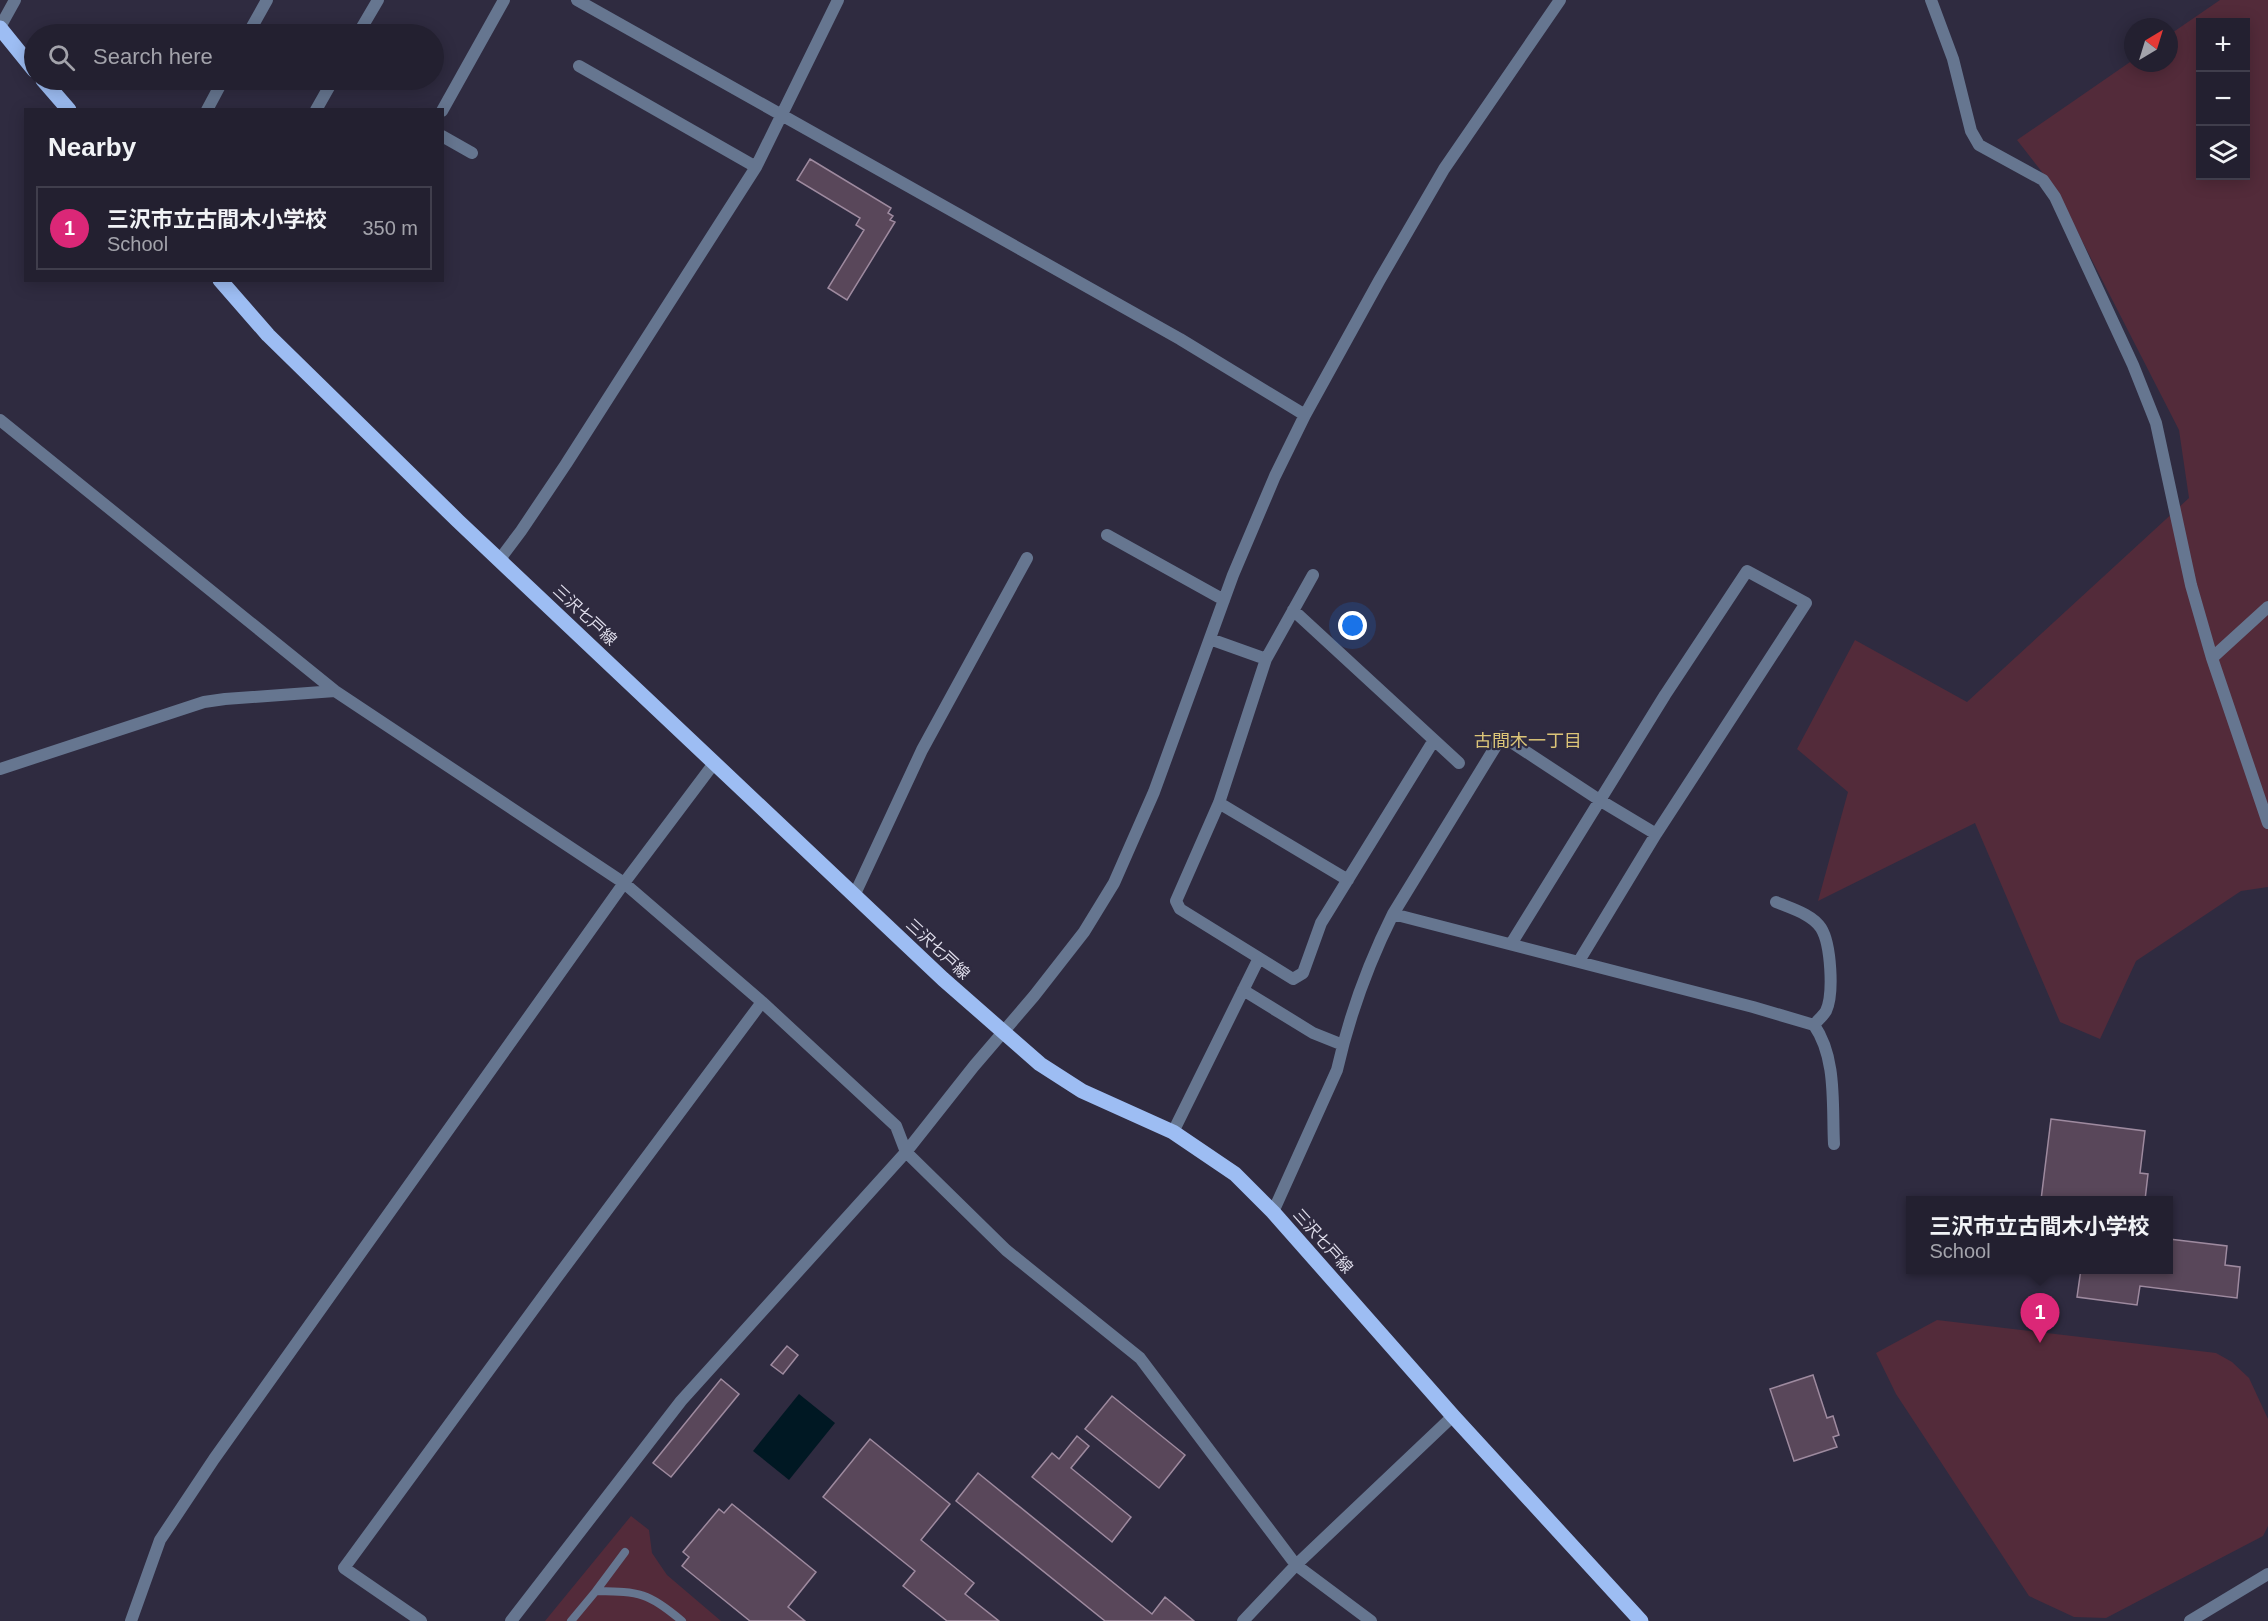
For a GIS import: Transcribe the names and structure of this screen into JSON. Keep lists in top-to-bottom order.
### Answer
{
  "streets": {
    "main road": ["三沢七戸線"]
  },
  "districts": ["古間木一丁目"],
  "north": "top right",
  "page": {
    "map_buttons": ["+", "−"],
    "search": "Search here",
    "heading": "Nearby",
    "list": [
      {
        "mark": "1",
        "name": "三沢市立古間木小学校",
        "note": "School",
        "value": "350 m"
      }
    ],
    "popup": ["三沢市立古間木小学校", "School"],
    "pins": "1"
  }
}
